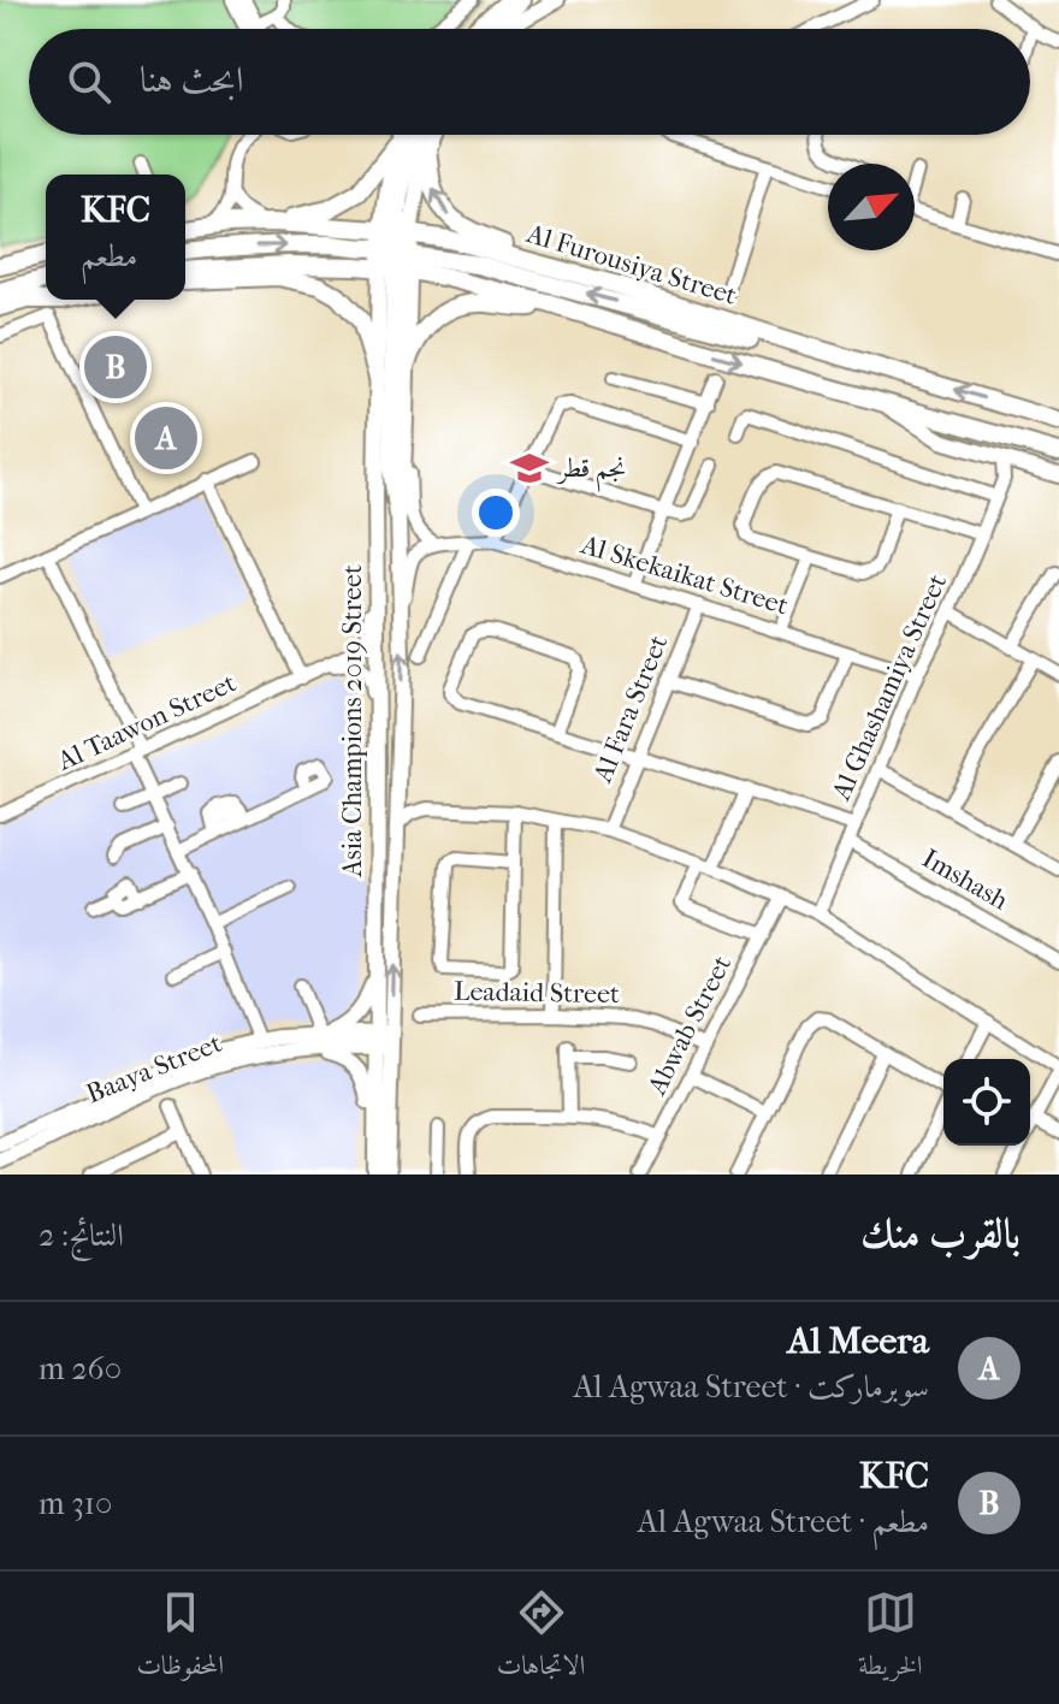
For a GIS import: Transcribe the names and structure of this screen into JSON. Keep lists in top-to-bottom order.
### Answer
{
  "streets": {
    "highway": ["Al Furousiya Street"],
    "main road": ["Asia Champions 2019 Street", "Baaya Street"],
    "street": [
      "Al Skekaikat Street",
      "Al Ghashamiya Street",
      "Al Fara Street",
      "Al Taawon Street",
      "Imshash",
      "Leadaid Street",
      "Abwab Street"
    ]
  },
  "crossings": [
    ["Al Furousiya Street", "Al Ghashamiya Street"],
    ["Al Furousiya Street", "Asia Champions 2019 Street"],
    ["Al Skekaikat Street", "Al Ghashamiya Street"],
    ["Al Skekaikat Street", "Al Fara Street"],
    ["Al Ghashamiya Street", "Imshash"],
    ["Asia Champions 2019 Street", "Al Taawon Street"],
    ["Asia Champions 2019 Street", "Baaya Street"],
    ["Leadaid Street", "Abwab Street"]
  ],
  "places": {
    "school or university": ["نجم قطر"]
  },
  "north": "top right",
  "page": {
    "search": "ابحث هنا",
    "popup": ["KFC", "مطعم"],
    "pins": ["B", "A"],
    "heading": ["بالقرب منك", "النتائج: 2"],
    "list": [
      {
        "mark": "A",
        "name": "Al Meera",
        "note": "سوبرماركت · Al Agwaa Street",
        "value": "260 m"
      },
      {
        "mark": "B",
        "name": "KFC",
        "note": "مطعم · Al Agwaa Street",
        "value": "310 m"
      }
    ],
    "nav": ["الخريطة", "الاتجاهات", "المحفوظات"]
  }
}
